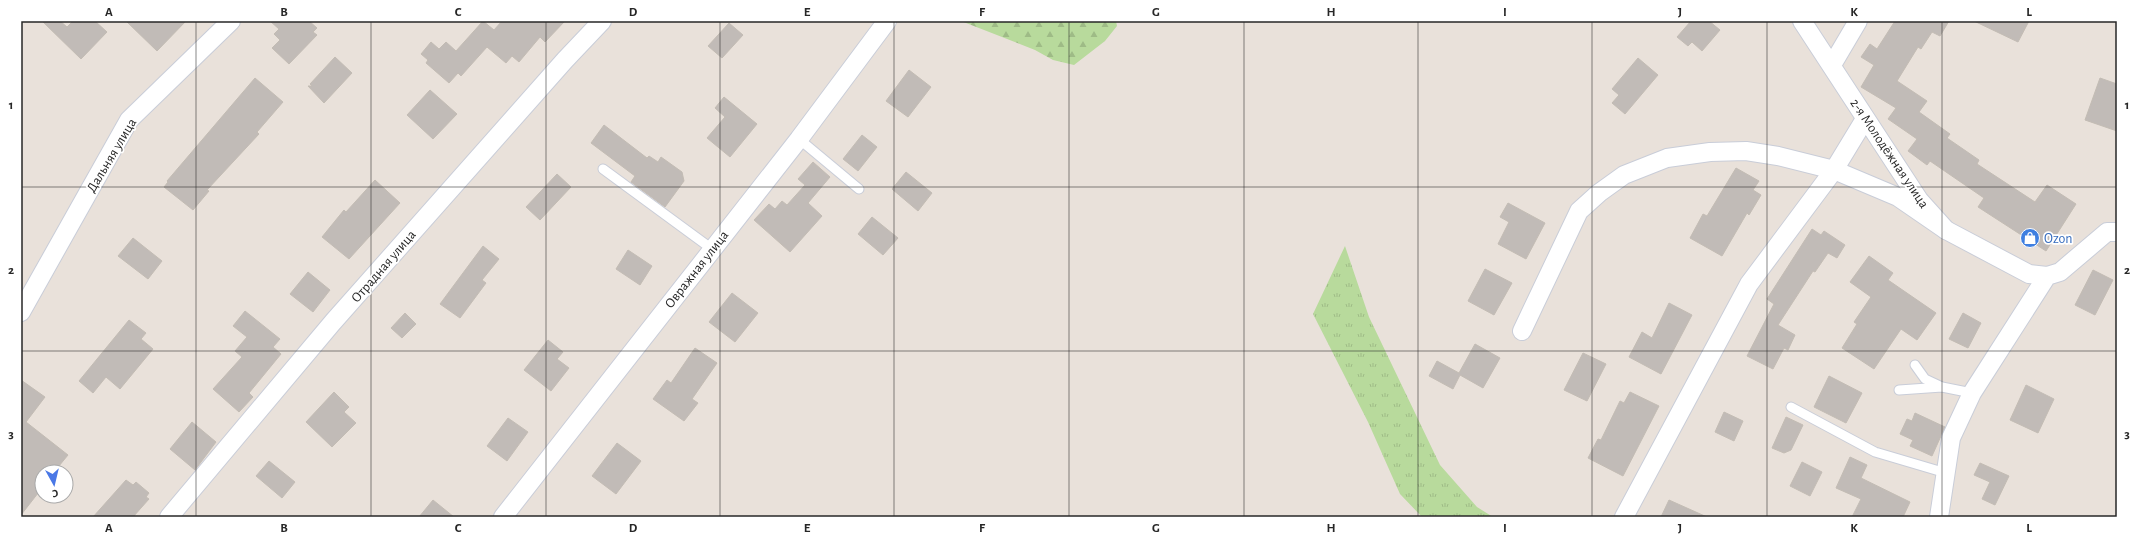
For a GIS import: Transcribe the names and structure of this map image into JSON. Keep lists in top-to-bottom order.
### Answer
{
  "streets": {
    "street": [
      "2-я Молодёжная улица",
      "Дальняя улица",
      "Отрадная улица",
      "Овражная улица"
    ]
  },
  "places": {
    "shop": ["Ozon"]
  },
  "north": "bottom",
  "grid": {
    "columns": [
      "A",
      "B",
      "C",
      "D",
      "E",
      "F",
      "G",
      "H",
      "I",
      "J",
      "K",
      "L"
    ],
    "rows": ["1", "2", "3"]
  }
}
